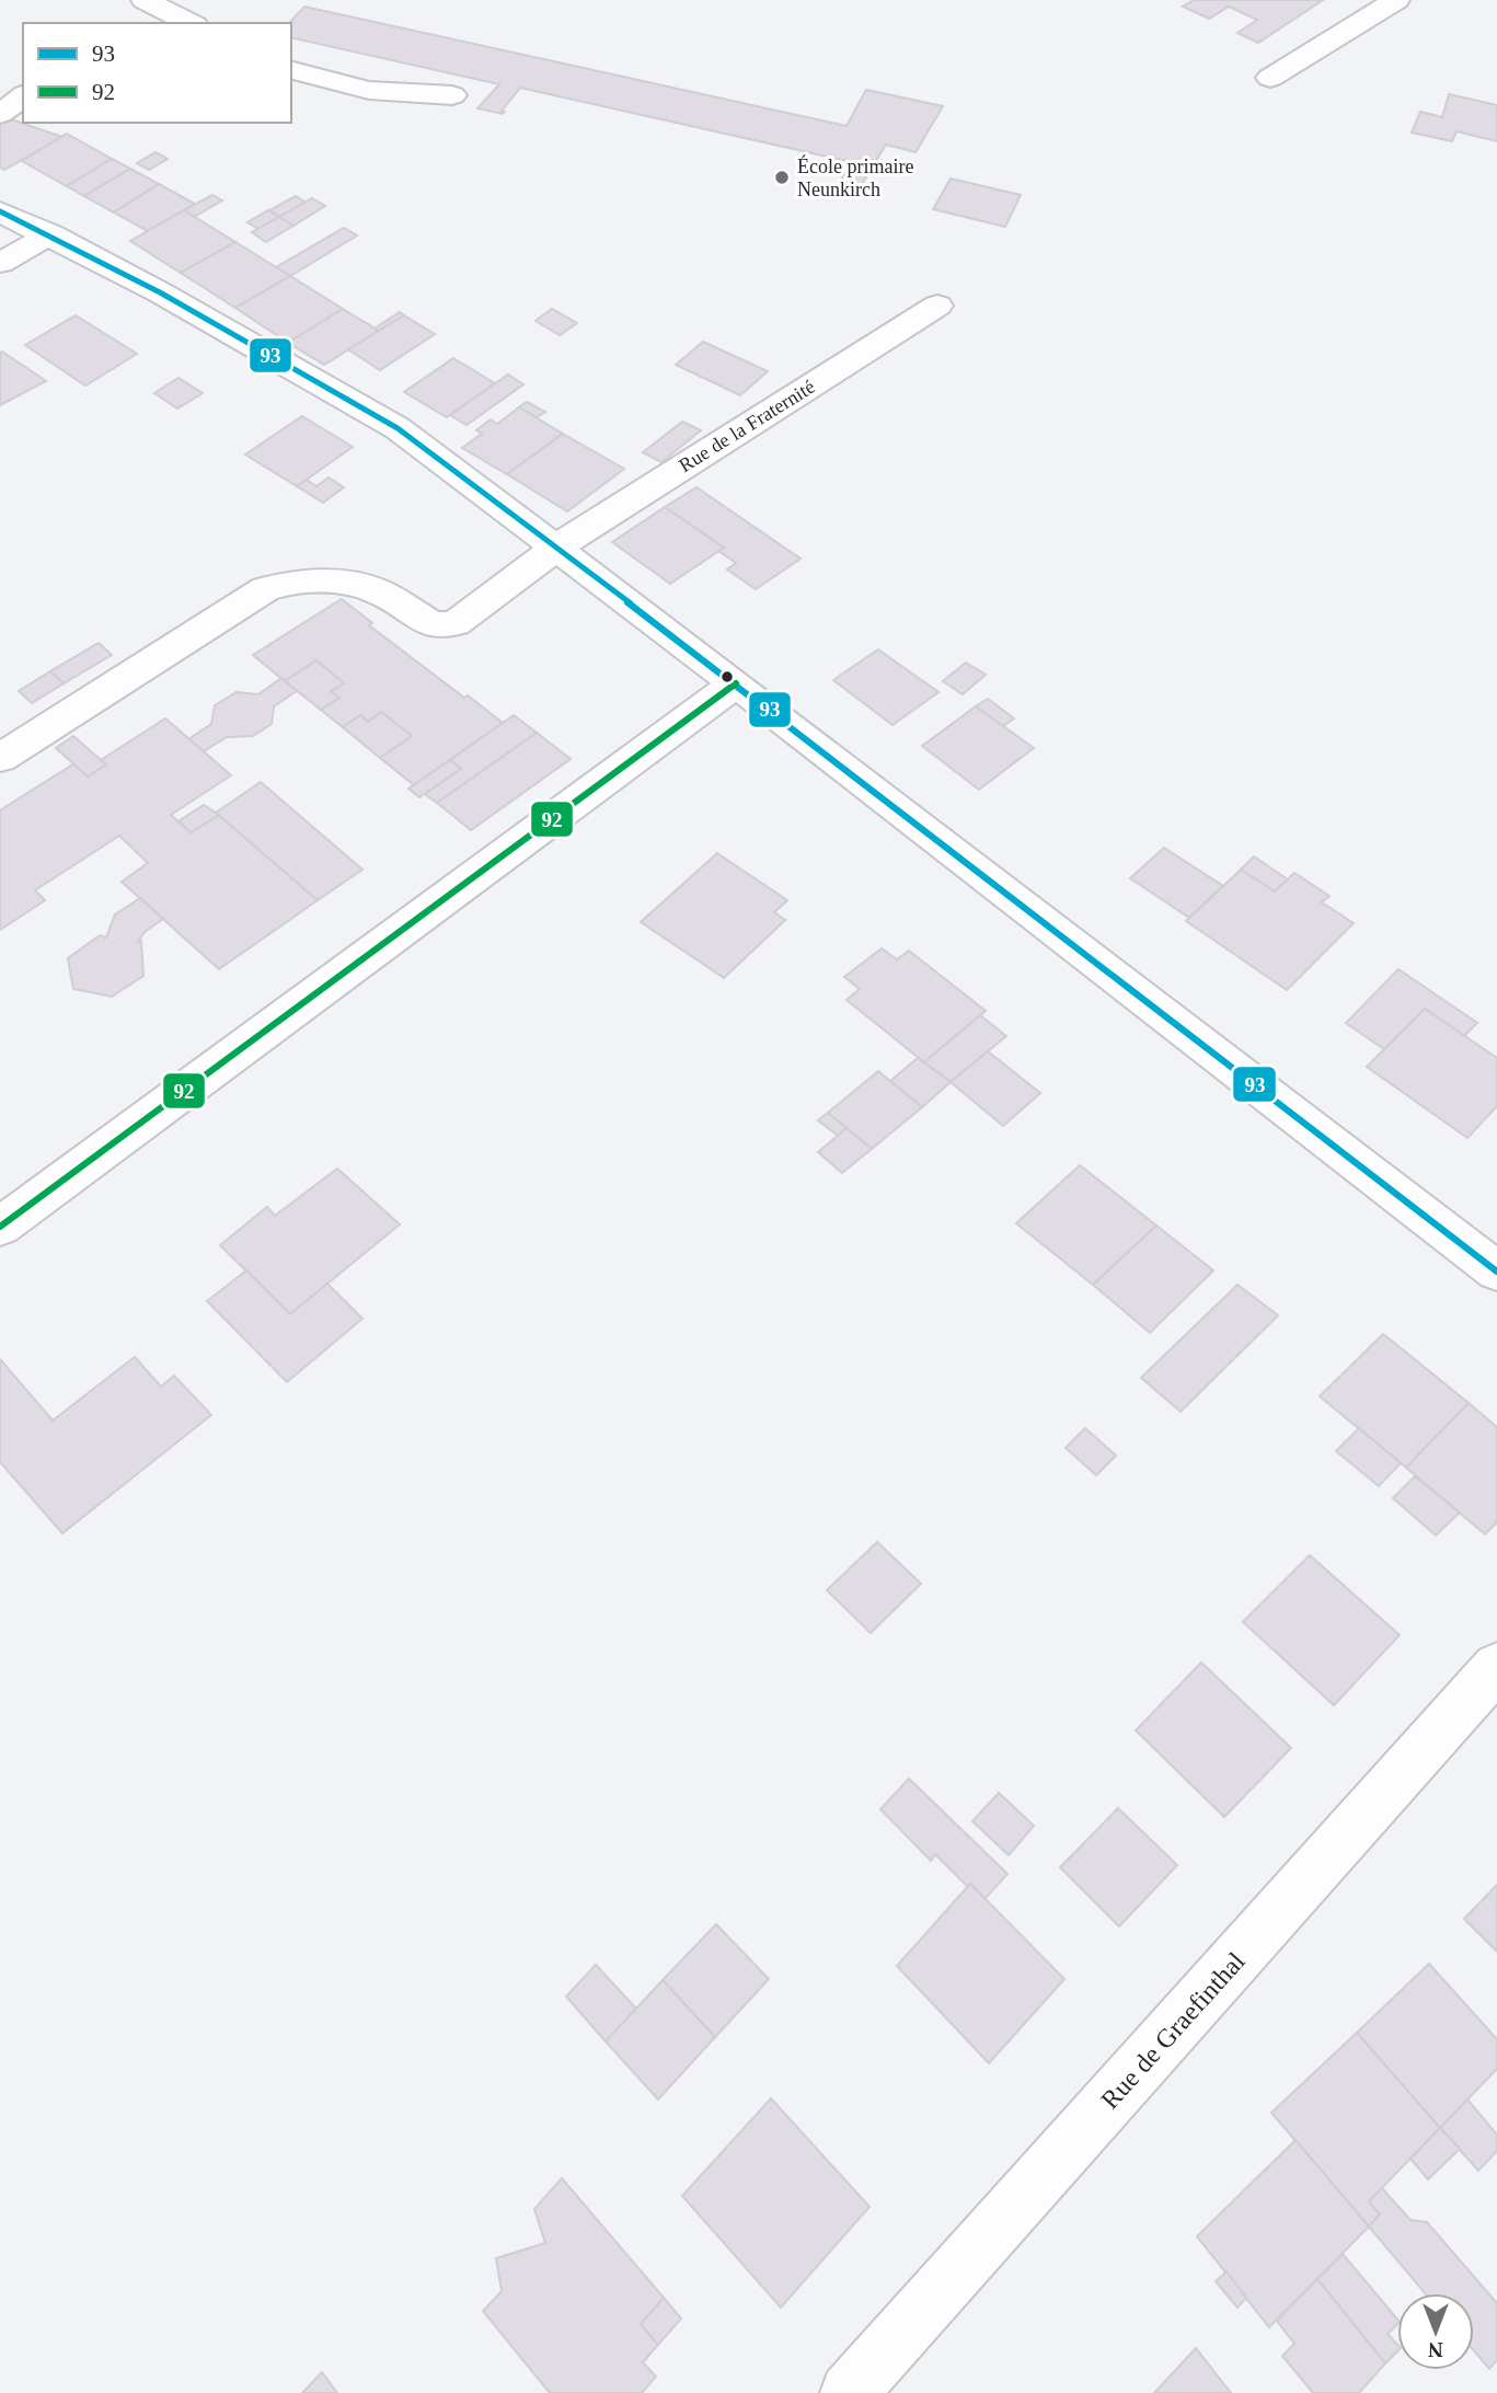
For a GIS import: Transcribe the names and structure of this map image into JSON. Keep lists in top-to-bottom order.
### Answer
{
  "streets": {
    "street": ["Rue de la Fraternité", "Rue de Graefinthal"]
  },
  "places": ["École primaire Neunkirch"],
  "lines": ["transit line 93", "transit line 92"],
  "legend": ["93", "92"],
  "north": "bottom"
}
